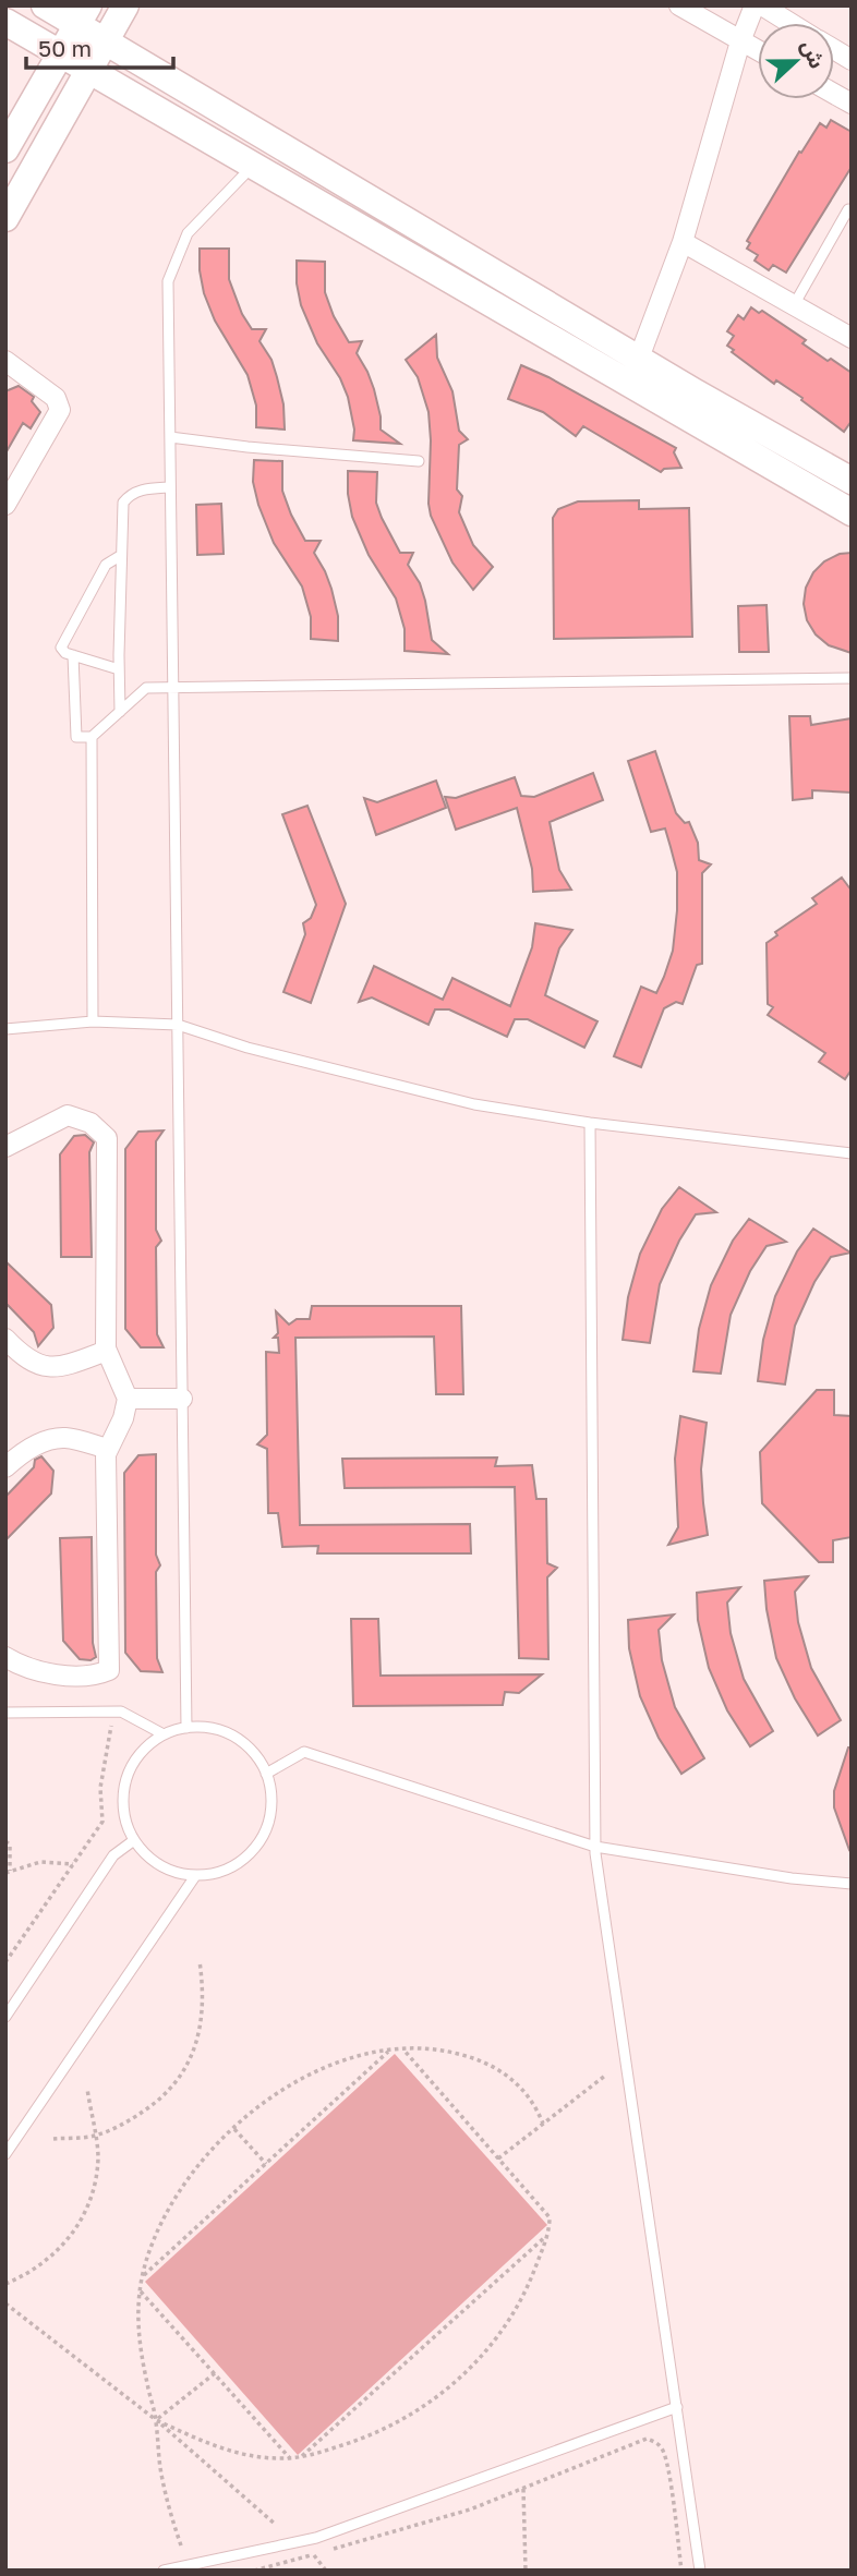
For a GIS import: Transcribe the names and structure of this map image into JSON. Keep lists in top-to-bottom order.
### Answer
{
  "scale_bar": "50 m",
  "north": "right"
}
